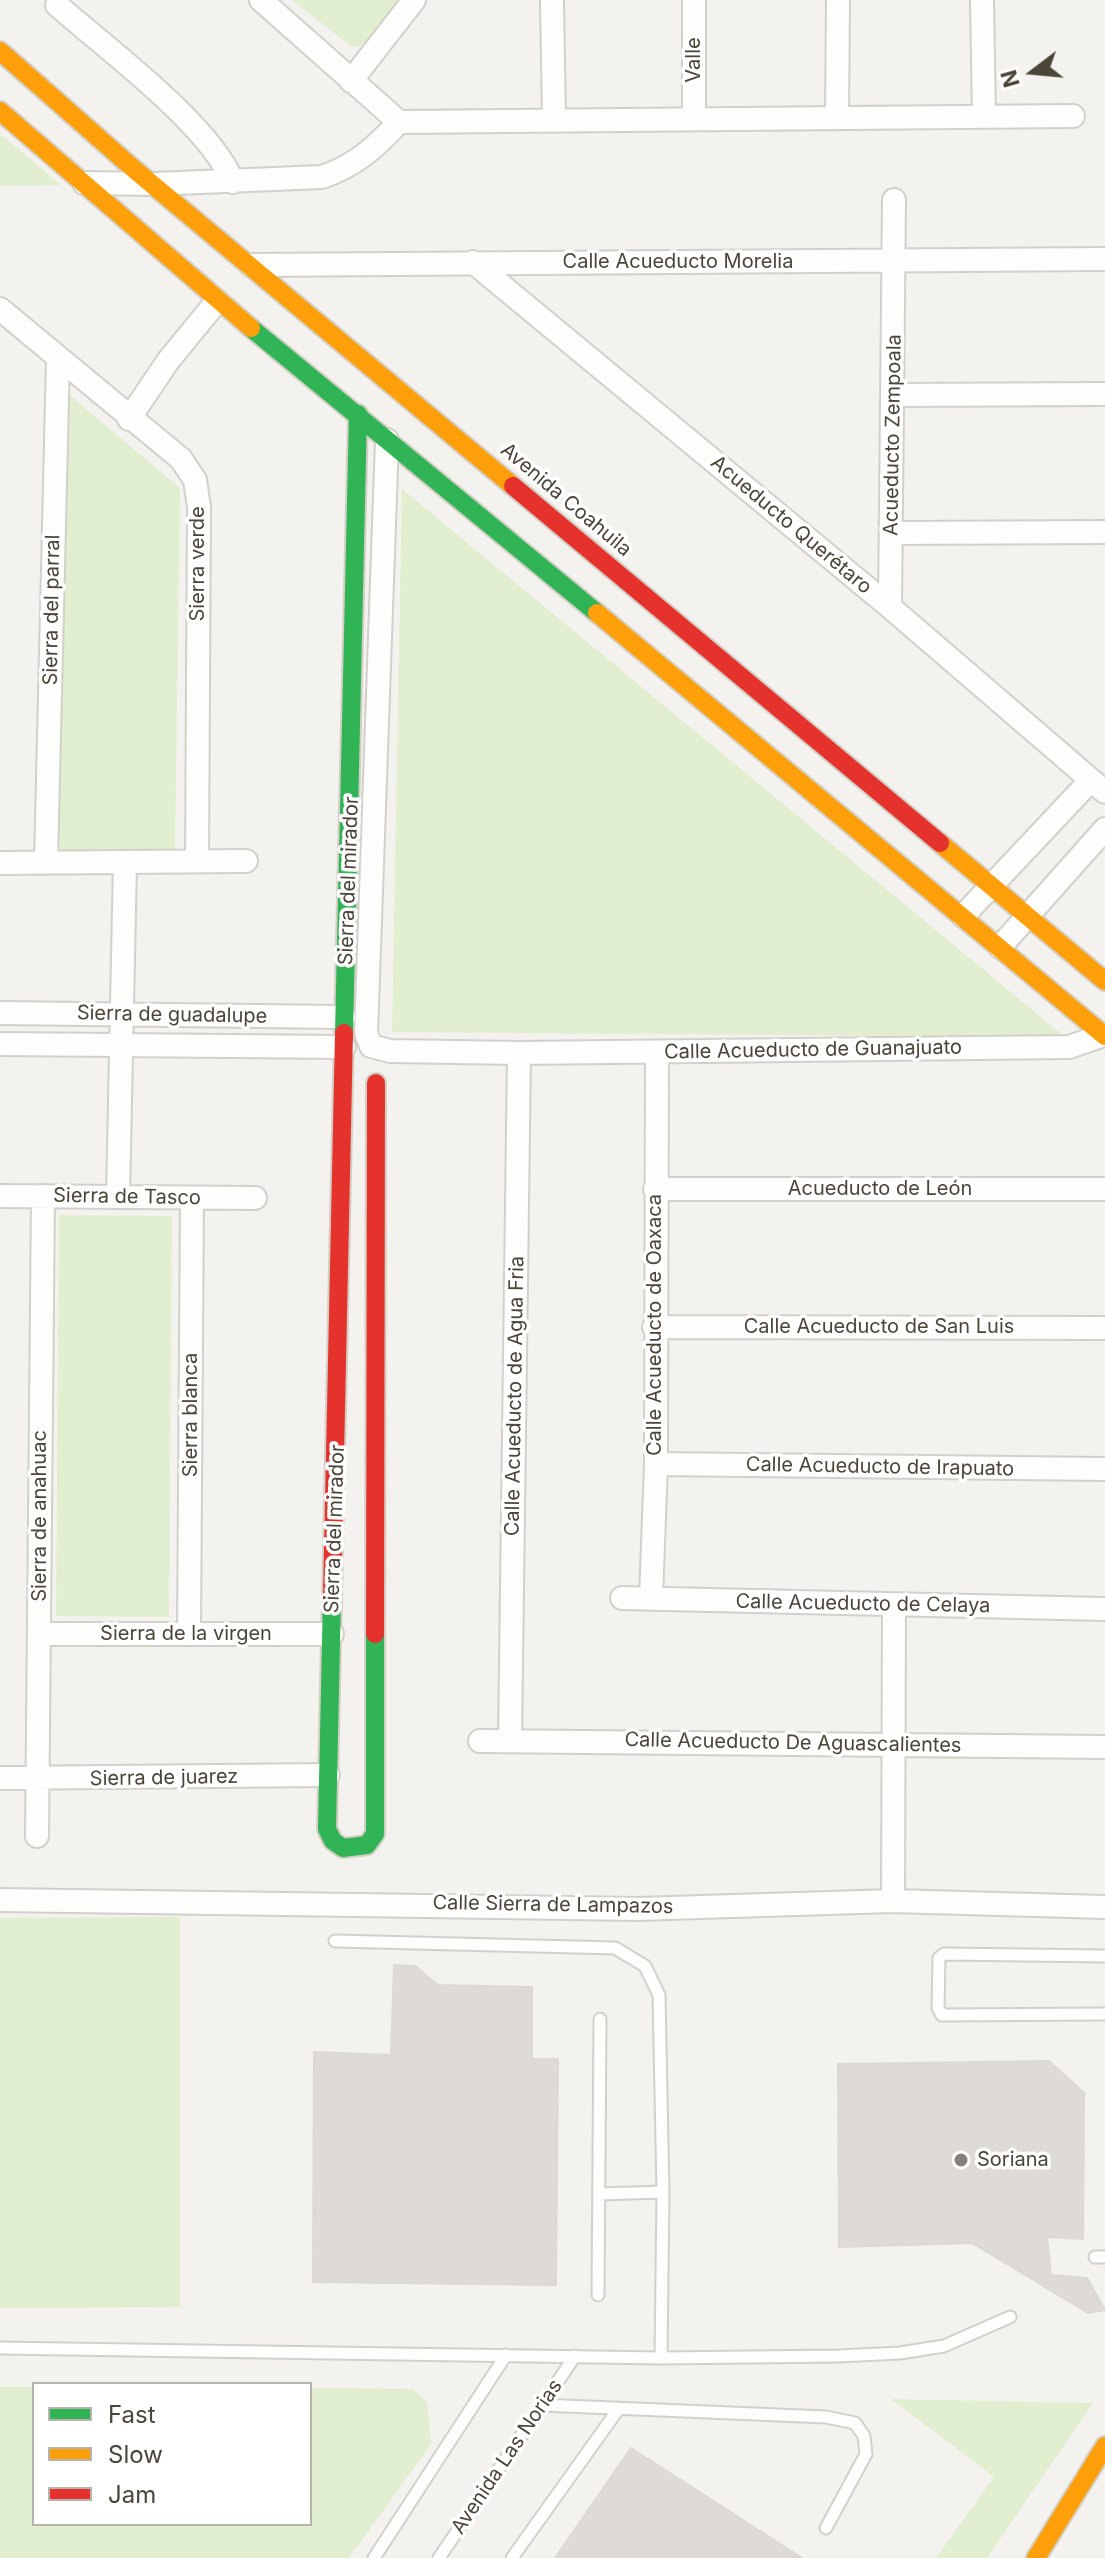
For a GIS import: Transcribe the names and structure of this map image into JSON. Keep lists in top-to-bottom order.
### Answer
{
  "streets": {
    "street": [
      "Valle",
      "Calle Acueducto Morelia",
      "Acueducto Zempoala",
      "Avenida Coahuila",
      "Acueducto Querétaro",
      "Sierra verde",
      "Sierra del parral",
      "Sierra del mirador",
      "Sierra de guadalupe",
      "Calle Acueducto de Guanajuato",
      "Acueducto de León",
      "Sierra de Tasco",
      "Calle Acueducto de Oaxaca",
      "Calle Acueducto de San Luis",
      "Calle Acueducto de Agua Fria",
      "Sierra blanca",
      "Calle Acueducto de Irapuato",
      "Sierra de anahuac",
      "Calle Acueducto de Celaya",
      "Sierra de la virgen",
      "Calle Acueducto De Aguascalientes",
      "Sierra de juarez",
      "Calle Sierra de Lampazos"
    ],
    "lane": ["Avenida Las Norias"]
  },
  "crossings": [
    ["Calle Acueducto Morelia", "Acueducto Zempoala"],
    ["Calle Acueducto Morelia", "Avenida Coahuila"],
    ["Calle Acueducto Morelia", "Acueducto Querétaro"],
    ["Acueducto Zempoala", "Acueducto Querétaro"],
    ["Sierra verde", "Sierra del parral"],
    ["Sierra del mirador", "Sierra de guadalupe"],
    ["Sierra del mirador", "Calle Acueducto de Guanajuato"],
    ["Sierra del mirador", "Sierra de la virgen"],
    ["Sierra del mirador", "Sierra de juarez"],
    ["Calle Acueducto de Guanajuato", "Calle Acueducto de Oaxaca"],
    ["Calle Acueducto de Guanajuato", "Calle Acueducto de Agua Fria"],
    ["Acueducto de León", "Calle Acueducto de Oaxaca"],
    ["Sierra de Tasco", "Sierra blanca"],
    ["Sierra de Tasco", "Sierra de anahuac"],
    ["Calle Acueducto de Oaxaca", "Calle Acueducto de San Luis"],
    ["Calle Acueducto de Oaxaca", "Calle Acueducto de Irapuato"],
    ["Calle Acueducto de Oaxaca", "Calle Acueducto de Celaya"],
    ["Calle Acueducto de Agua Fria", "Calle Acueducto De Aguascalientes"],
    ["Sierra blanca", "Sierra de la virgen"],
    ["Sierra de anahuac", "Sierra de la virgen"],
    ["Sierra de anahuac", "Sierra de juarez"]
  ],
  "places": ["Soriana"],
  "legend": ["Fast", "Slow", "Jam"],
  "north": "left"
}
